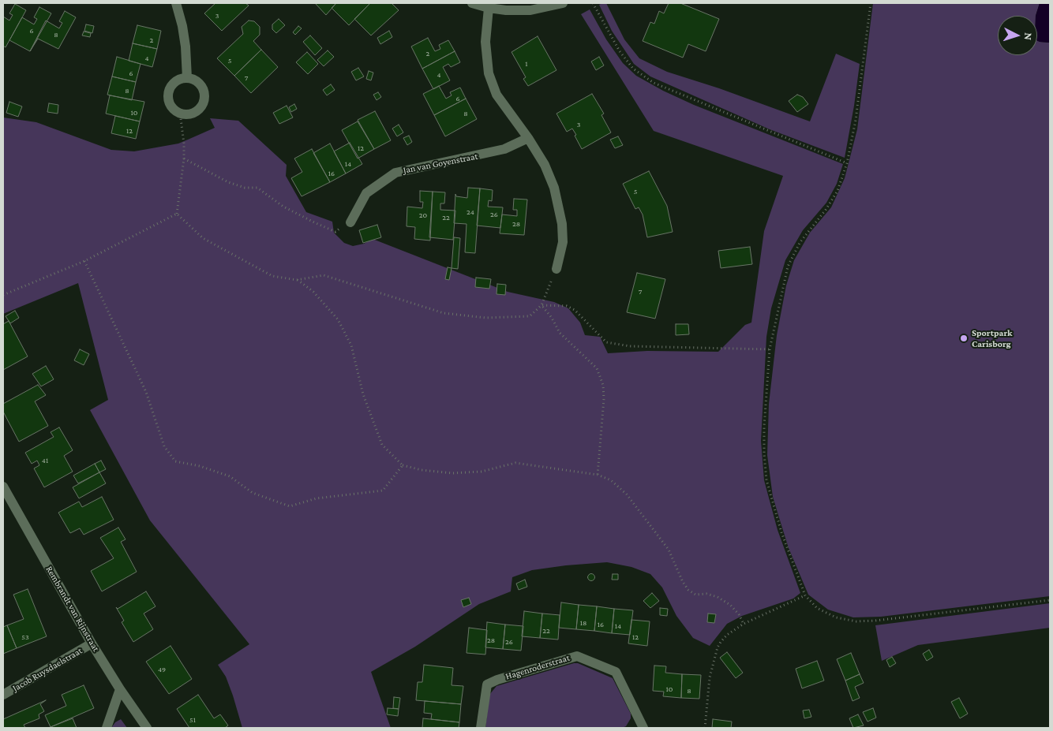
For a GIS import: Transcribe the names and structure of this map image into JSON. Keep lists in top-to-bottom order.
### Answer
{
  "streets": {
    "street": [
      "Jan van Goyenstraat",
      "Rembrandt van Rijnstraat",
      "Hagenroderstraat",
      "Jacob Ruysdaelstraat"
    ]
  },
  "crossings": [
    ["Rembrandt van Rijnstraat", "Jacob Ruysdaelstraat"]
  ],
  "places": ["Sportpark Carisborg"],
  "house_numbers": [
    "3",
    "6",
    "8",
    "2",
    "2",
    "4",
    "5",
    "1",
    "6",
    "4",
    "7",
    "8",
    "6",
    "10",
    "8",
    "3",
    "12",
    "12",
    "14",
    "16",
    "5",
    "24",
    "26",
    "20",
    "22",
    "28",
    "7",
    "41",
    "18",
    "16",
    "14",
    "22",
    "53",
    "12",
    "28",
    "26",
    "49",
    "10",
    "8",
    "51"
  ],
  "north": "right"
}
